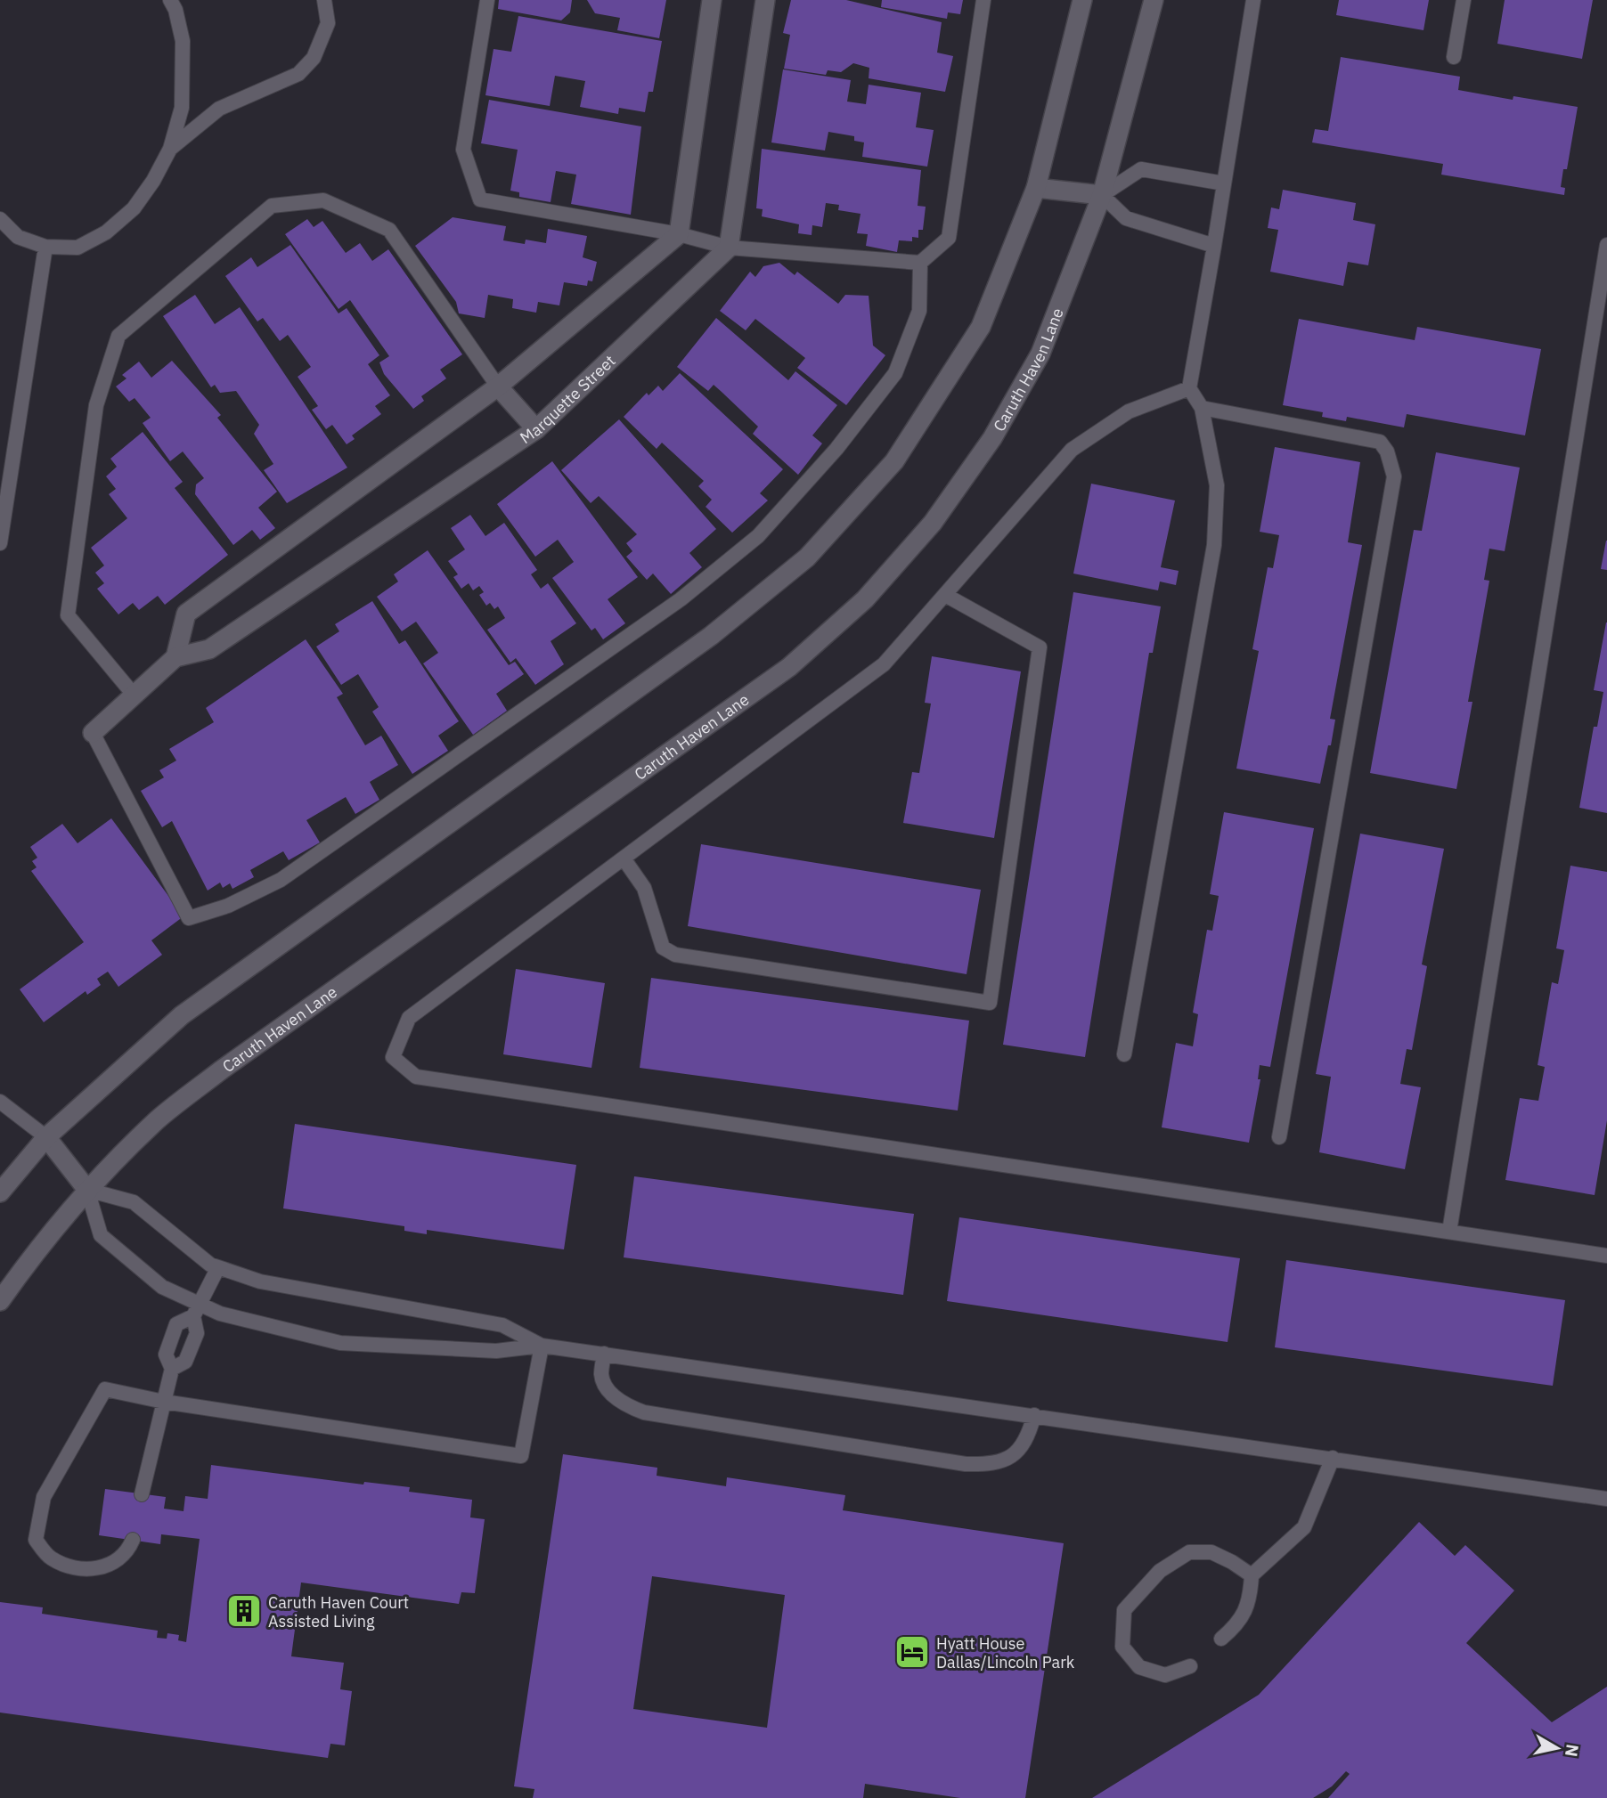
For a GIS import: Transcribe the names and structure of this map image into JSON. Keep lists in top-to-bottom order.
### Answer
{
  "streets": {
    "main road": ["Caruth Haven Lane", "Marquette Street"]
  },
  "places": {
    "building": ["Caruth Haven Court Assisted Living"],
    "hotel": ["Hyatt House Dallas/Lincoln Park"]
  },
  "north": "right"
}
